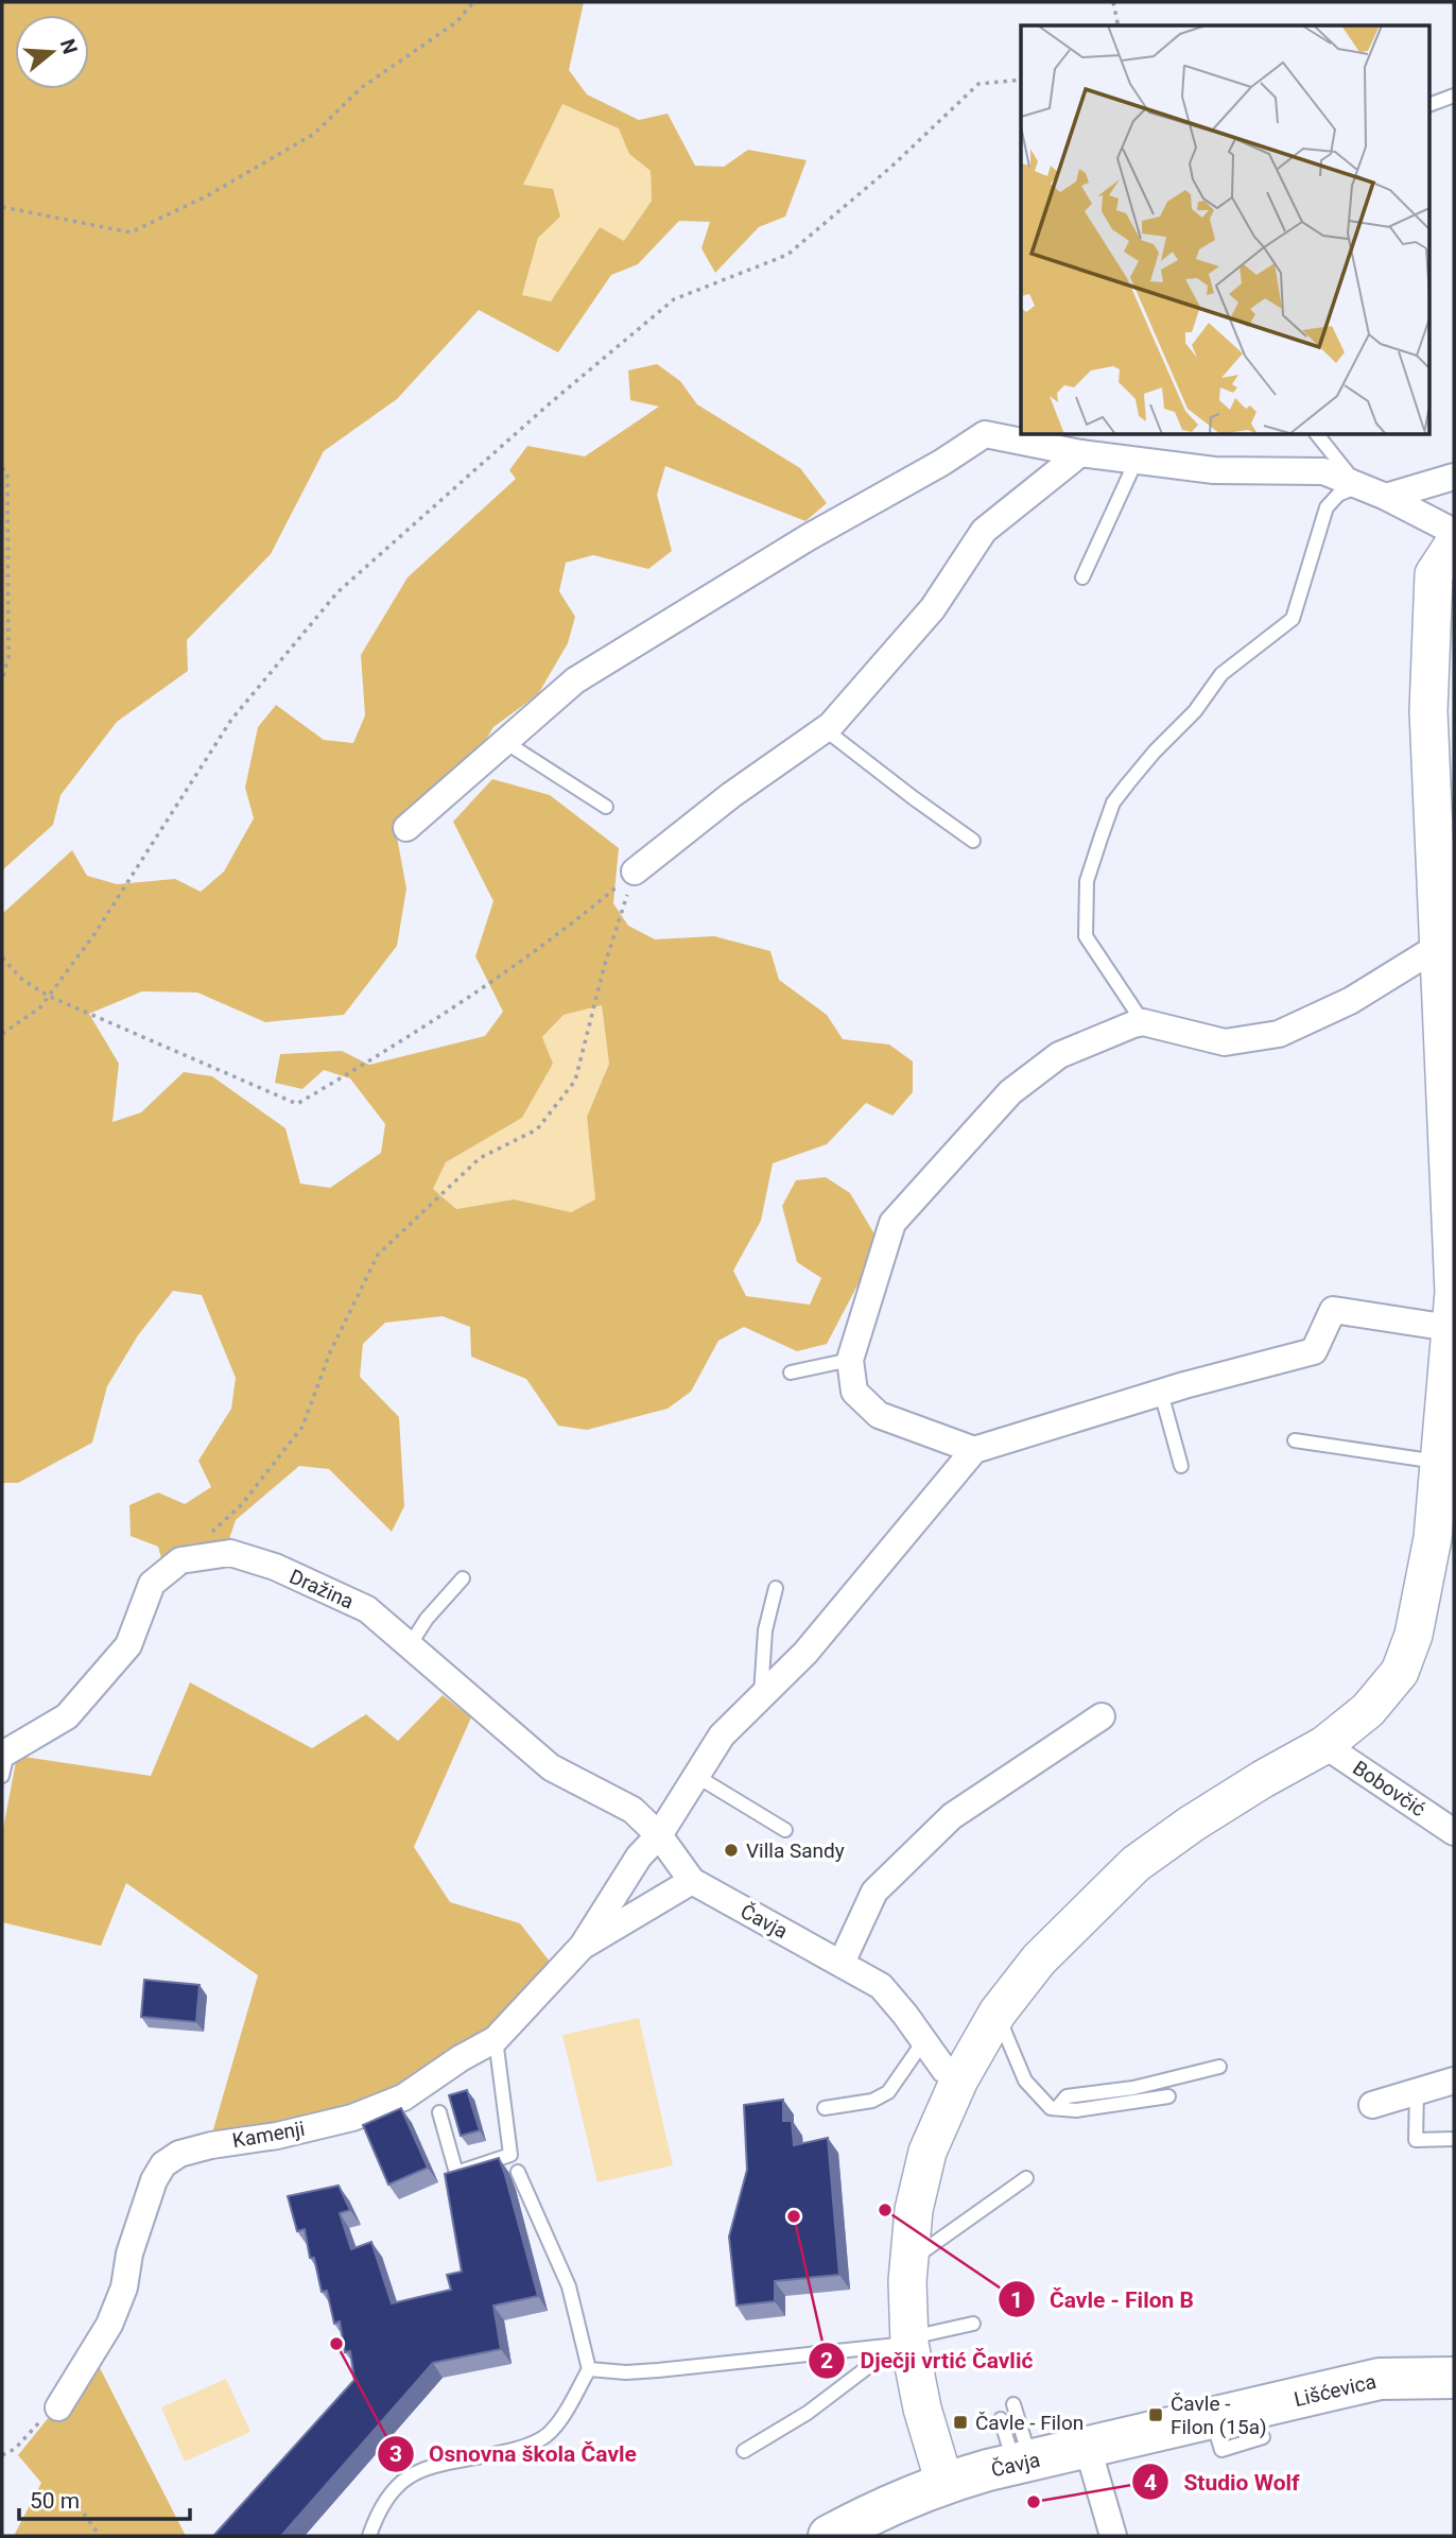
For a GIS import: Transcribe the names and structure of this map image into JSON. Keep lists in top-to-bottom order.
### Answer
{
  "streets": {
    "main road": ["Čavja", "Lišćevica"],
    "street": ["Dražina", "Bobovčić", "Kamenji"]
  },
  "crossings": [
    ["Dražina", "Čavja"],
    ["Dražina", "Kamenji"],
    ["Čavja", "Kamenji"],
    ["Čavja", "Lišćevica"]
  ],
  "places": {
    "other": [
      "Villa Sandy",
      "Čavle - Filon B",
      "Dječji vrtić Čavlić",
      "Osnovna škola Čavle",
      "Studio Wolf"
    ],
    "transit": ["Čavle - Filon (15a)", "Čavle - Filon"]
  },
  "scale_bar": "50 m",
  "north": "right"
}
